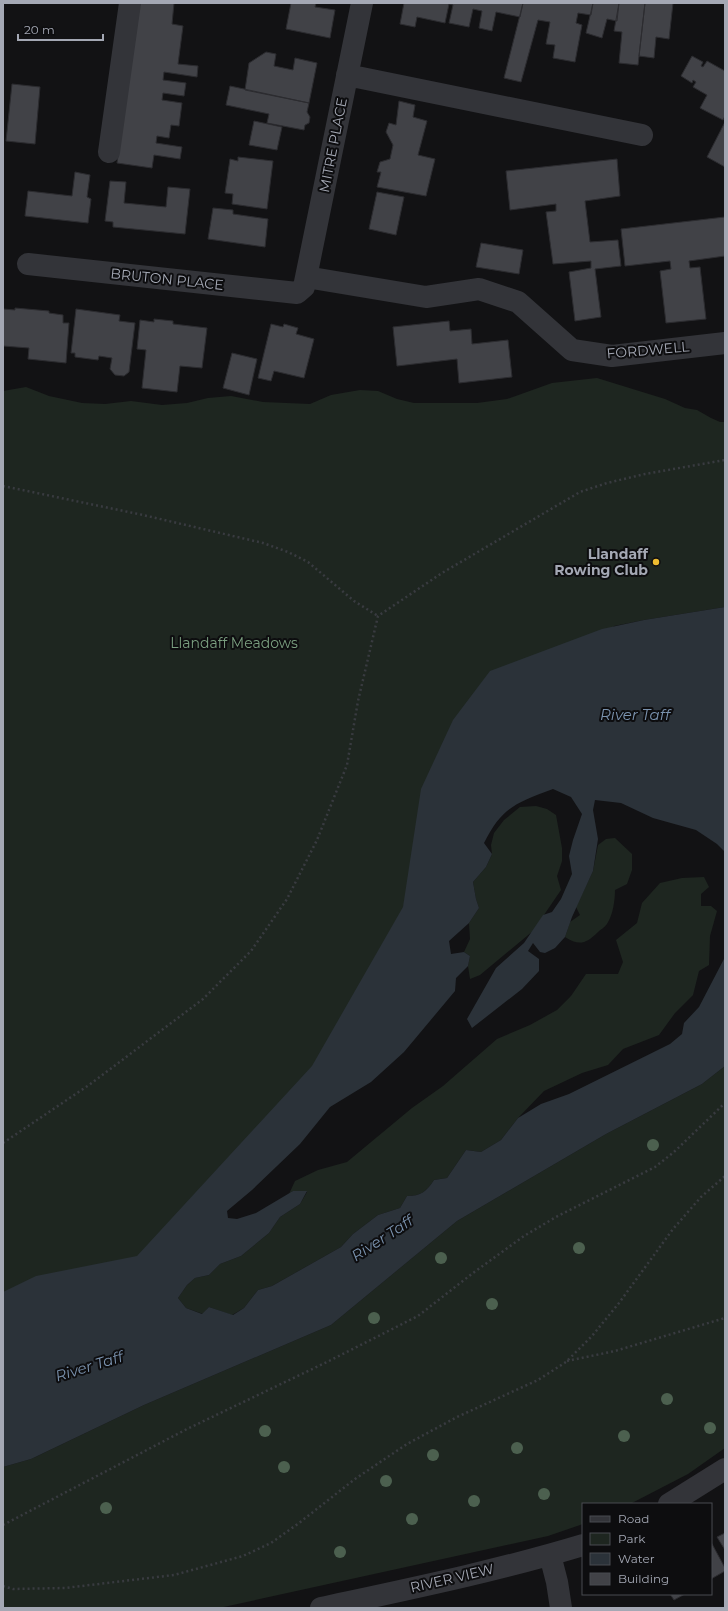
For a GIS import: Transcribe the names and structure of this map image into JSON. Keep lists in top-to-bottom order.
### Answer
{
  "streets": {
    "street": [
      "MITRE PLACE",
      "BRUTON PLACE",
      "FORDWELL",
      "RIVER VIEW"
    ]
  },
  "crossings": [
    ["MITRE PLACE", "BRUTON PLACE"],
    ["MITRE PLACE", "FORDWELL"],
    ["BRUTON PLACE", "FORDWELL"]
  ],
  "water": ["River Taff"],
  "parks": ["Llandaff Meadows"],
  "places": ["Llandaff Rowing Club"],
  "legend": [
    "Road",
    "Park",
    "Water",
    "Building"
  ],
  "scale_bar": "20 m"
}
